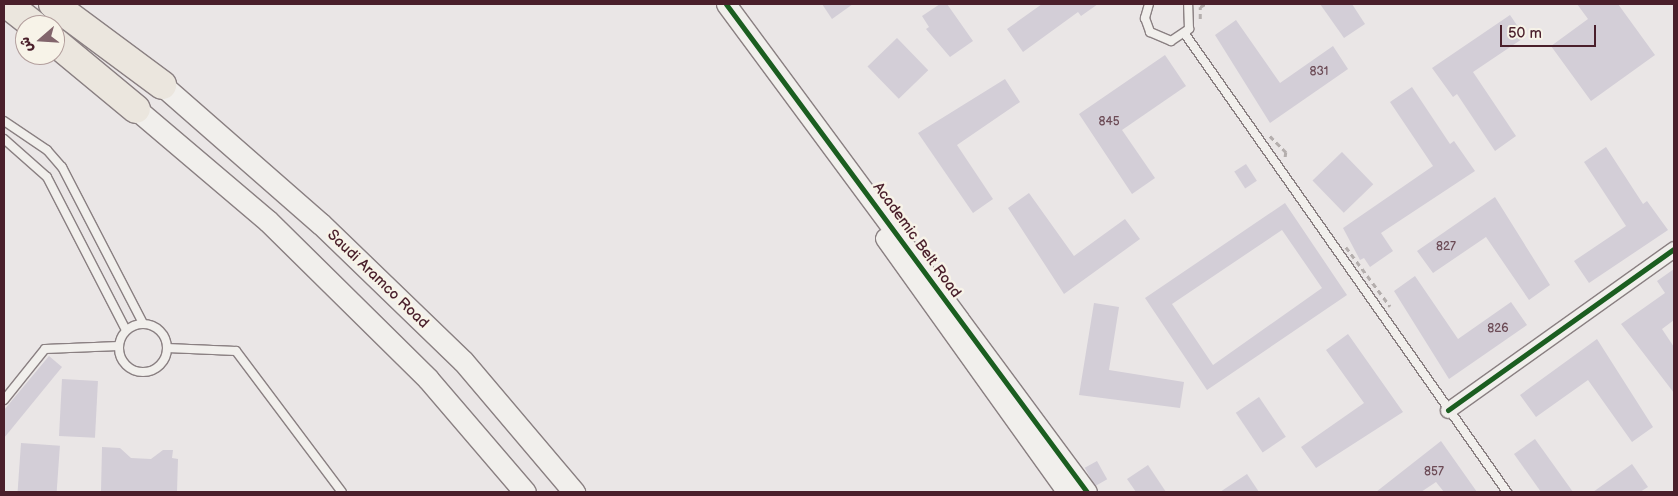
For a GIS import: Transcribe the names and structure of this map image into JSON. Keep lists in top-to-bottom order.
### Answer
{
  "streets": {
    "main road": ["Saudi Aramco Road"],
    "street": ["Academic Belt Road"]
  },
  "house_numbers": [
    "831",
    "845",
    "827",
    "826",
    "857"
  ],
  "scale_bar": "50 m",
  "north": "left"
}
